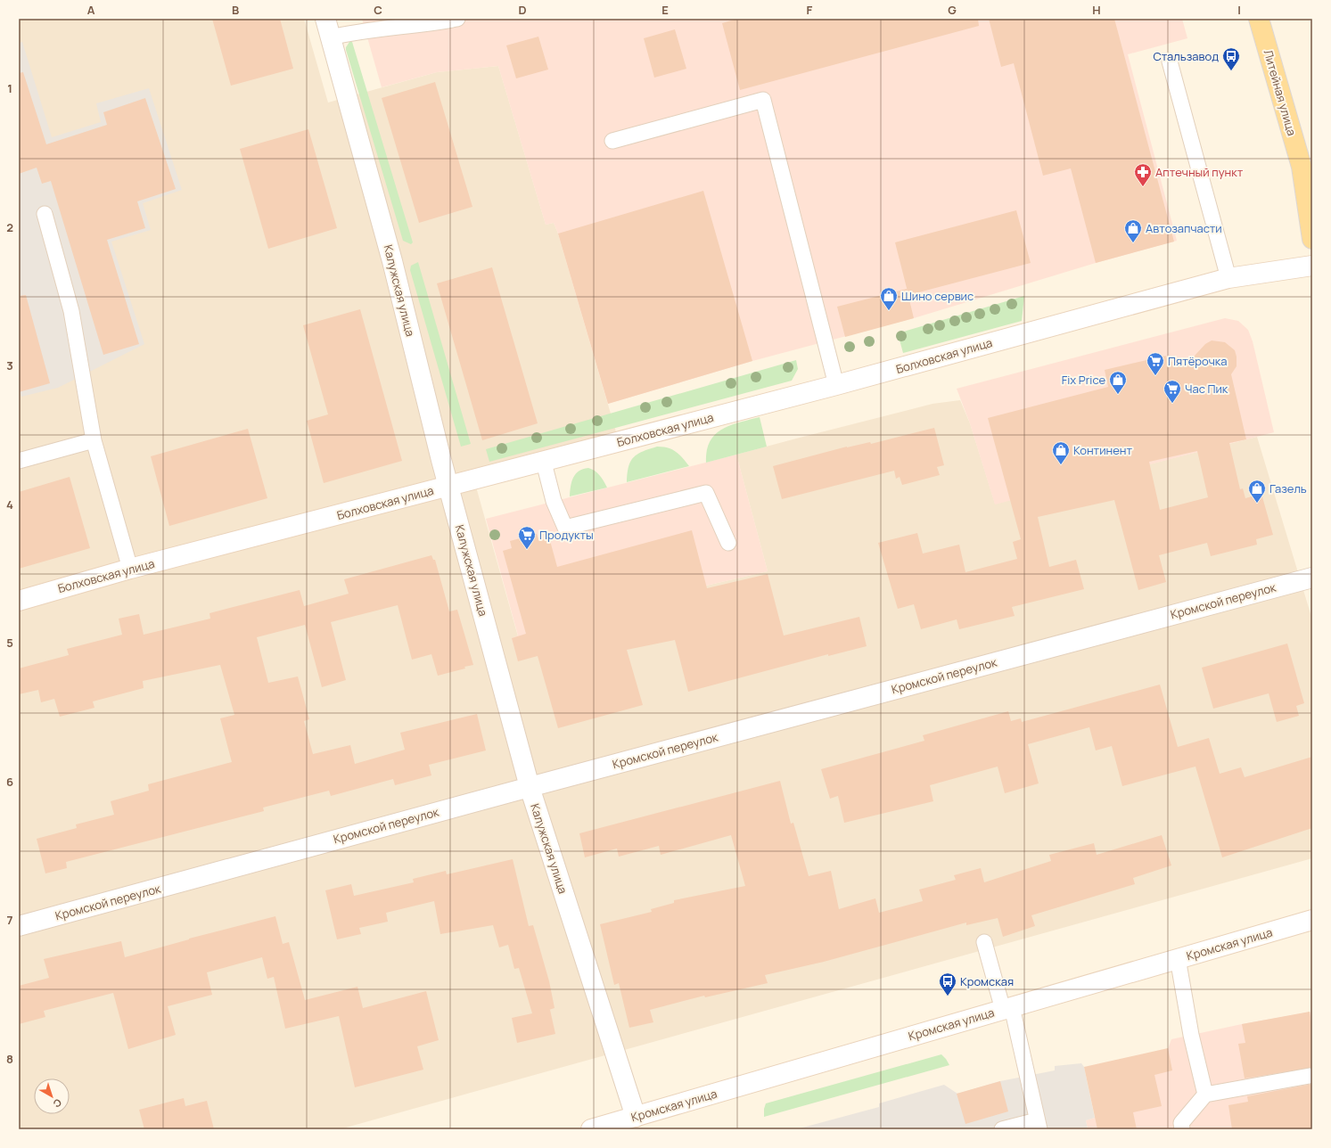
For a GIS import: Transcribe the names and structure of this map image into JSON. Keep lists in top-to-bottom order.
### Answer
{
  "streets": {
    "main road": ["Литейная улица"],
    "street": [
      "Калужская улица",
      "Болховская улица",
      "Кромской переулок",
      "Кромская улица"
    ]
  },
  "crossings": [
    ["Калужская улица", "Болховская улица"],
    ["Калужская улица", "Кромской переулок"],
    ["Калужская улица", "Кромская улица"]
  ],
  "places": {
    "bus stop": ["Стальзавод", "Кромская"],
    "pharmacy": ["Аптечный пункт"],
    "shop": [
      "Автозапчасти",
      "Шино сервис",
      "Fix Price",
      "Континент",
      "Газель"
    ],
    "supermarket": ["Пятёрочка", "Час Пик", "Продукты"]
  },
  "north": "bottom right",
  "grid": {
    "columns": [
      "A",
      "B",
      "C",
      "D",
      "E",
      "F",
      "G",
      "H",
      "I"
    ],
    "rows": [
      "1",
      "2",
      "3",
      "4",
      "5",
      "6",
      "7",
      "8"
    ]
  }
}
